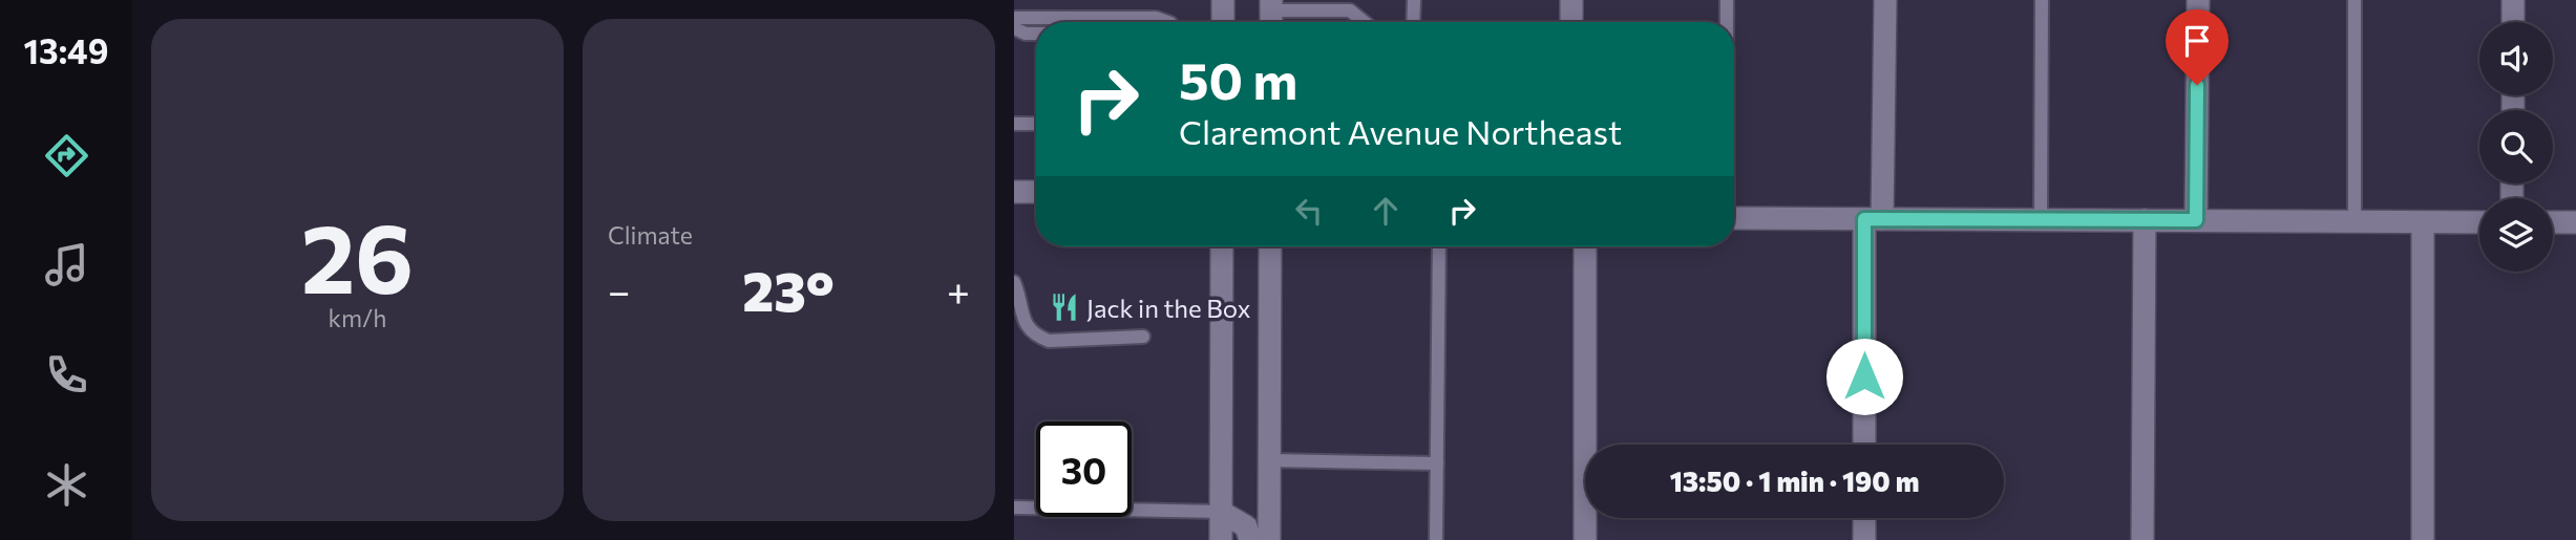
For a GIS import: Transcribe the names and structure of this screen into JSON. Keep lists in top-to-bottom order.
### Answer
{
  "places": {
    "restaurant": ["Jack in the Box"]
  },
  "page": {
    "tabs": "13:49",
    "tile": [
      ["26", "km/h"],
      "Climate"
    ],
    "turn": ["50 m", "Claremont Avenue Northeast"],
    "heat": ["−", "23°", "+"],
    "limit": "30",
    "trip": "13:50 · 1 min · 190 m"
  }
}
